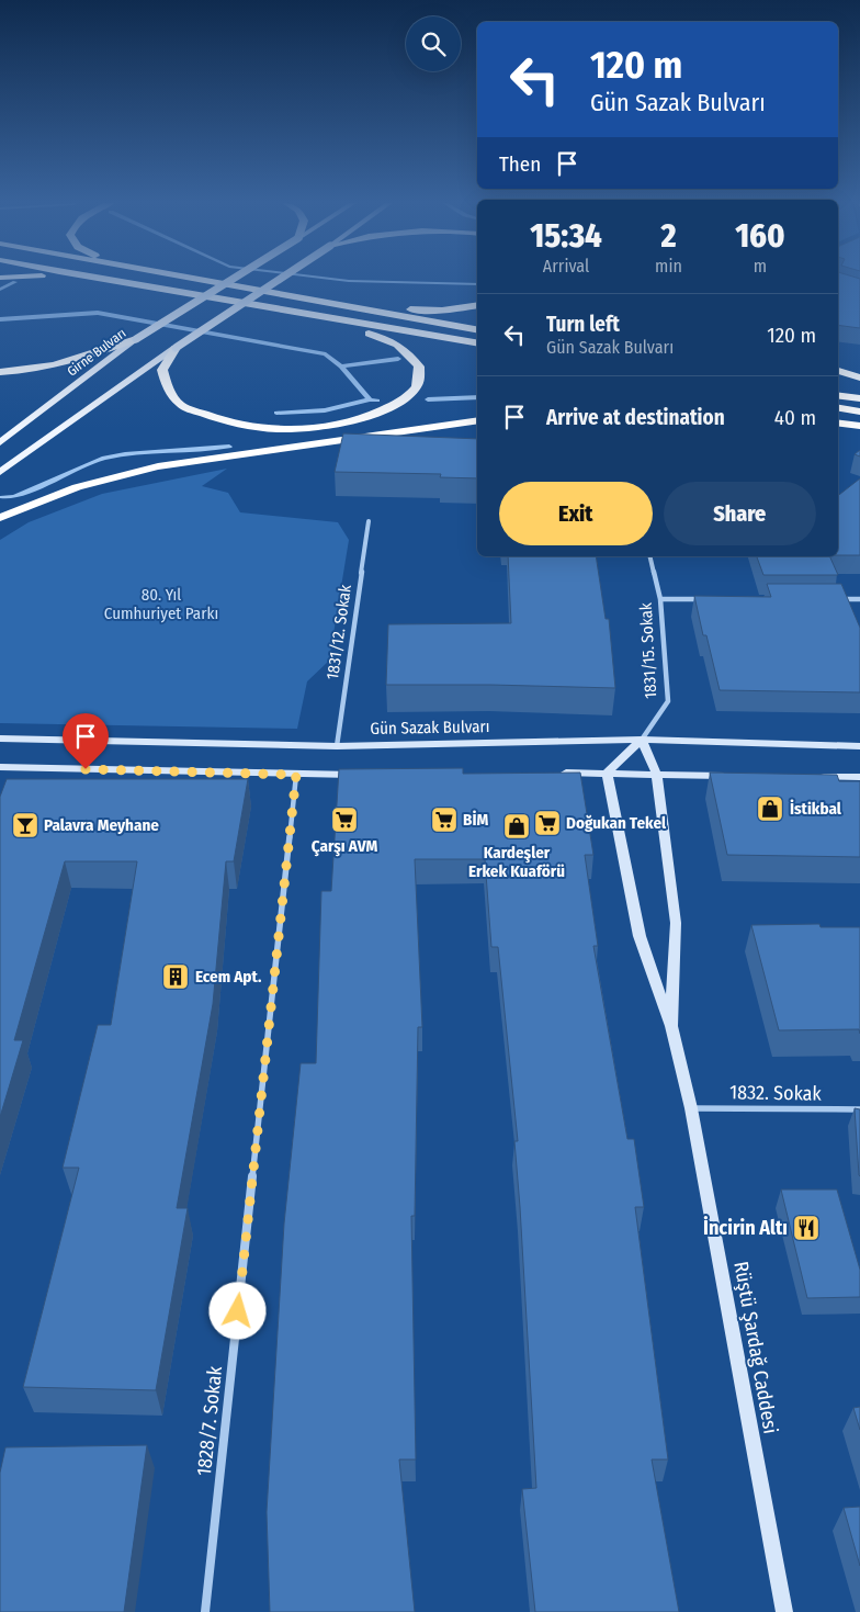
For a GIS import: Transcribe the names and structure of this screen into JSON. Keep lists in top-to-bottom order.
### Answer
{
  "streets": {
    "main road": ["Girne Bulvarı", "Gün Sazak Bulvarı", "Rüştü Şardağ Caddesi"],
    "street": [
      "1831/12. Sokak",
      "1831/15. Sokak",
      "1832. Sokak",
      "1828/7. Sokak"
    ]
  },
  "crossings": [
    ["1831/12. Sokak", "Gün Sazak Bulvarı"],
    ["1831/15. Sokak", "Gün Sazak Bulvarı"],
    ["1831/15. Sokak", "Rüştü Şardağ Caddesi"],
    ["Gün Sazak Bulvarı", "Rüştü Şardağ Caddesi"],
    ["1832. Sokak", "Rüştü Şardağ Caddesi"]
  ],
  "parks": ["80. Yıl Cumhuriyet Parkı"],
  "places": {
    "shop": ["İstikbal", "Kardeşler Erkek Kuaförü"],
    "supermarket": ["Çarşı AVM", "BİM", "Doğukan Tekel"],
    "bar": ["Palavra Meyhane"],
    "building": ["Ecem Apt."],
    "restaurant": ["İncirin Altı"]
  },
  "page": {
    "turn": ["120 m", "Gün Sazak Bulvarı"],
    "then": "Then",
    "eta": [
      "15:34",
      "Arrival",
      "2",
      "min",
      "160",
      "m"
    ],
    "list": [
      {
        "name": "Turn left",
        "note": "Gün Sazak Bulvarı",
        "value": "120 m"
      },
      {
        "name": "Arrive at destination",
        "value": "40 m"
      }
    ],
    "buttons": ["Exit", "Share"]
  }
}
